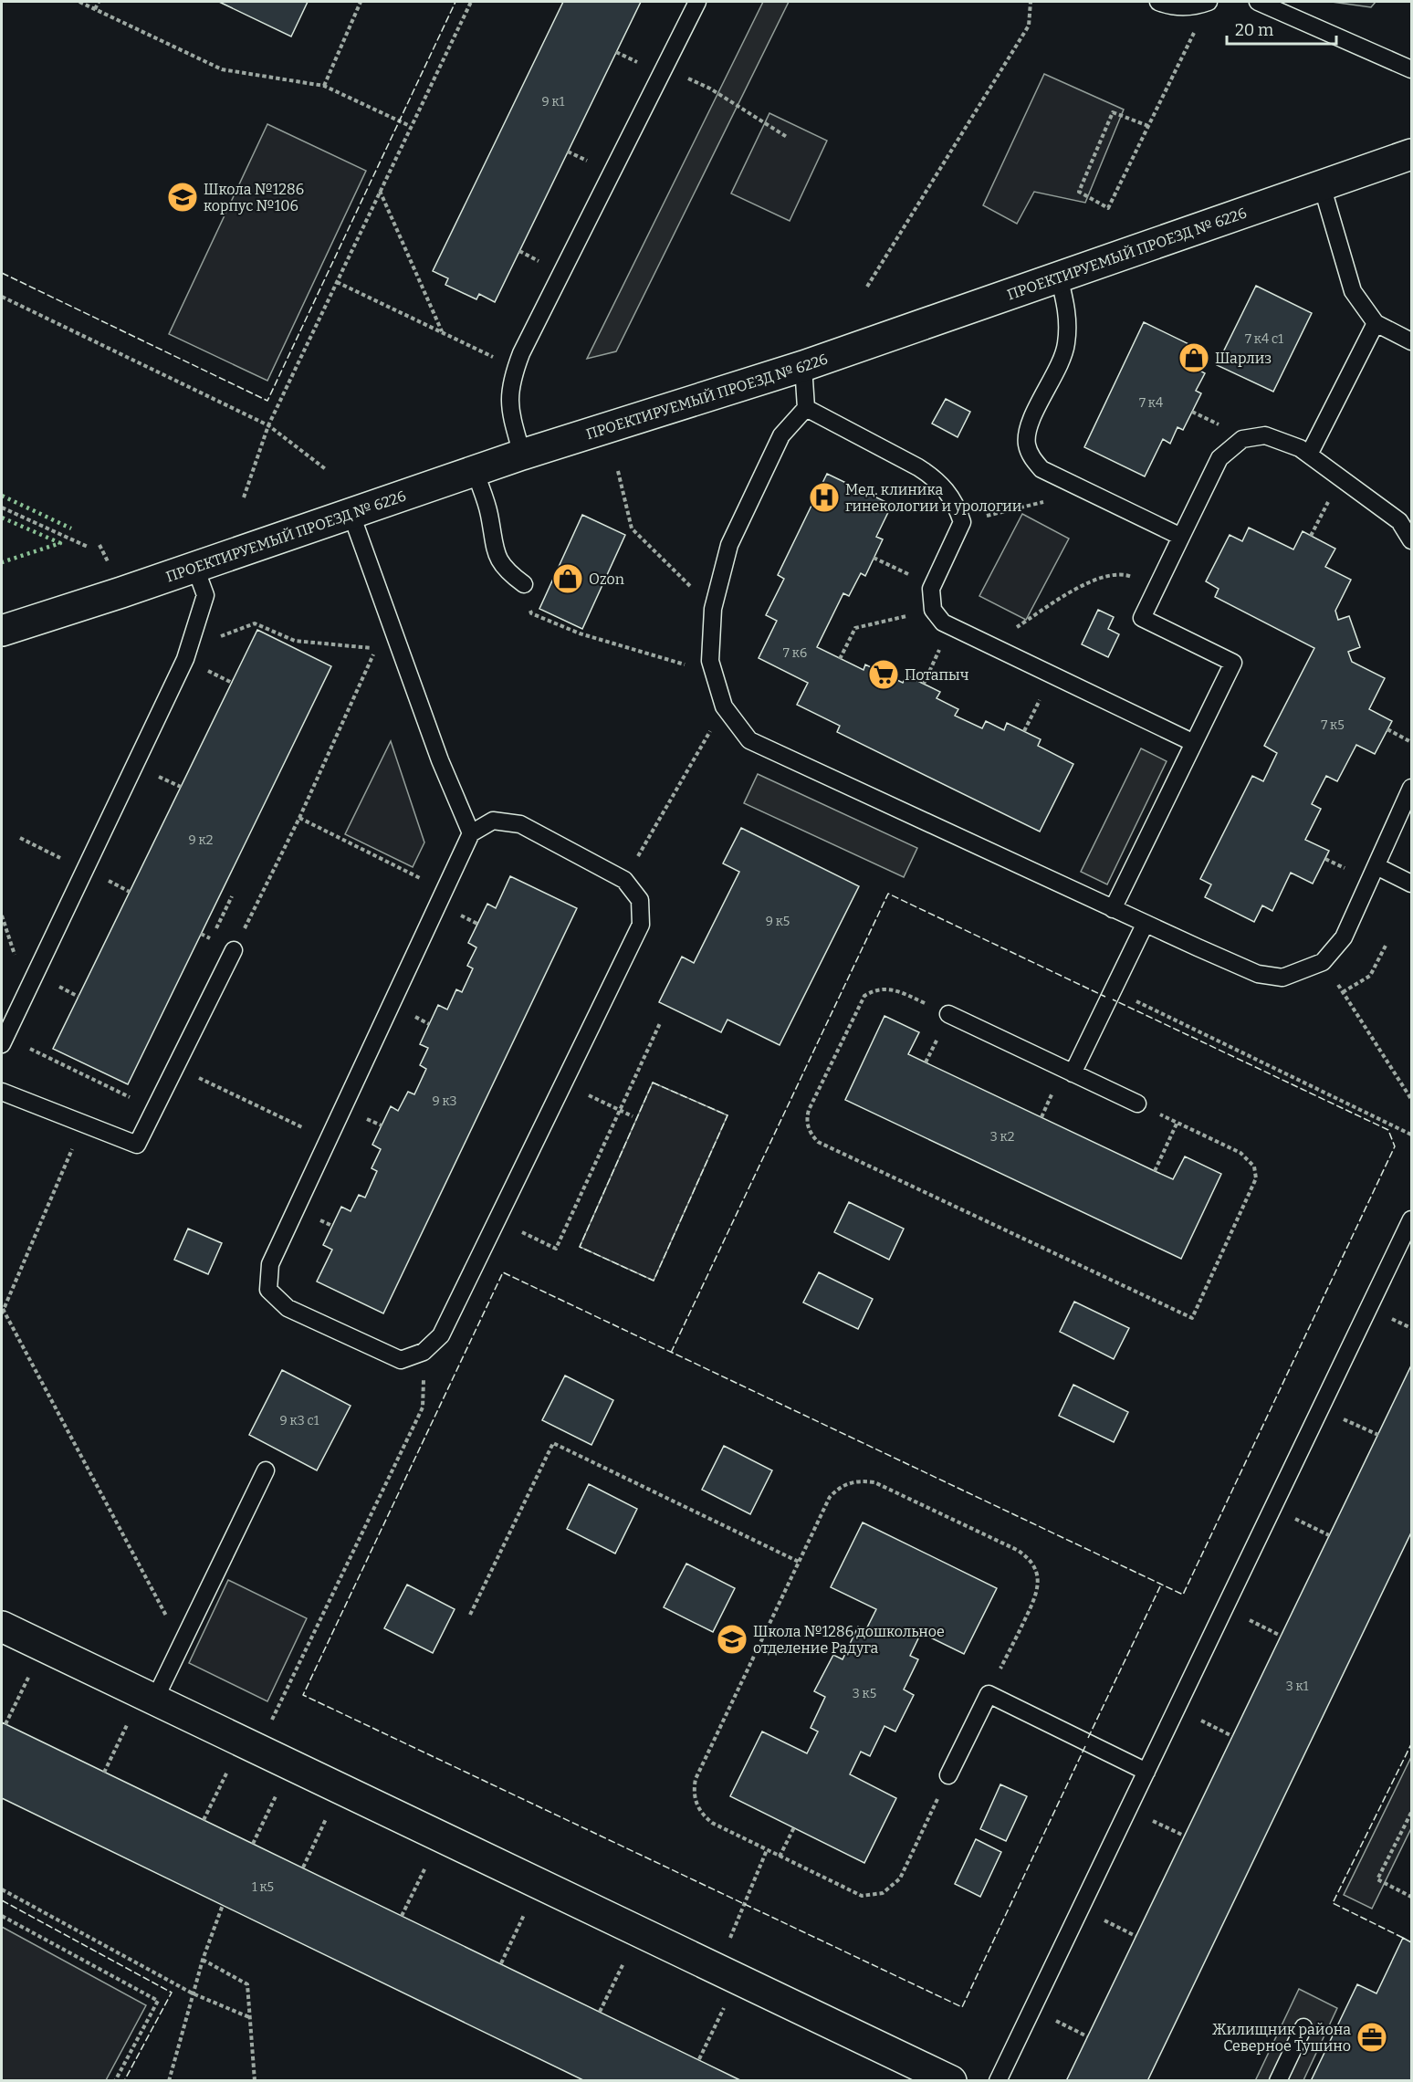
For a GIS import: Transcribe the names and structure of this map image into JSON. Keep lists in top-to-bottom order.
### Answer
{
  "streets": {
    "street": ["ПРОЕКТИРУЕМЫЙ ПРОЕЗД № 6226"]
  },
  "places": {
    "school or university": ["Школа №1286 корпус №106", "Школа №1286 дошкольное отделение Радуга"],
    "shop": ["Шарлиз", "Ozon"],
    "hospital": ["Мед. клиника гинекологии и урологии"],
    "supermarket": ["Потапыч"],
    "office": ["Жилищник района Северное Тушино"]
  },
  "house_numbers": [
    "9 к1",
    "7 к4 с1",
    "7 к4",
    "7 к6",
    "7 к5",
    "9 к2",
    "9 к5",
    "9 к3",
    "3 к2",
    "9 к3 с1",
    "3 к1",
    "3 к5",
    "1 к5"
  ],
  "scale_bar": "20 m"
}
